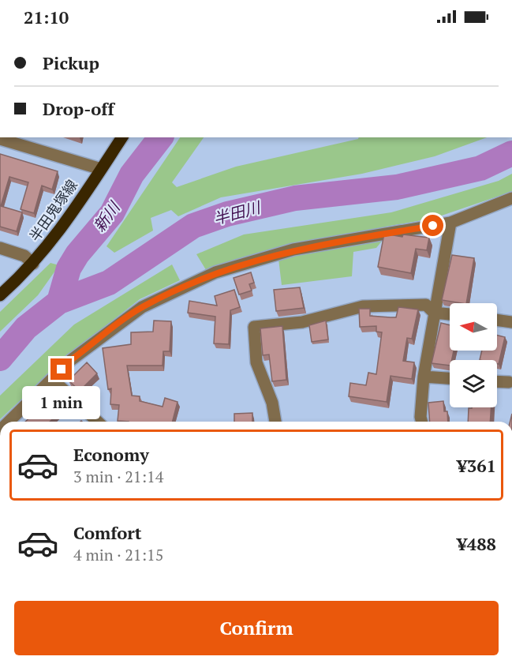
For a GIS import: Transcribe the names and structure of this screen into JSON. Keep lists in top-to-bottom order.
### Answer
{
  "streets": {
    "main road": ["半田鬼塚線"]
  },
  "water": ["半田川", "新川"],
  "north": "left",
  "page": {
    "status": "21:10",
    "banner": ["Pickup", "Drop-off"],
    "bubble": "1 min",
    "list": [
      {
        "name": "Economy",
        "note": "3 min · 21:14",
        "value": "¥361"
      },
      {
        "name": "Comfort",
        "note": "4 min · 21:15",
        "value": "¥488"
      }
    ],
    "buttons": "Confirm"
  }
}
